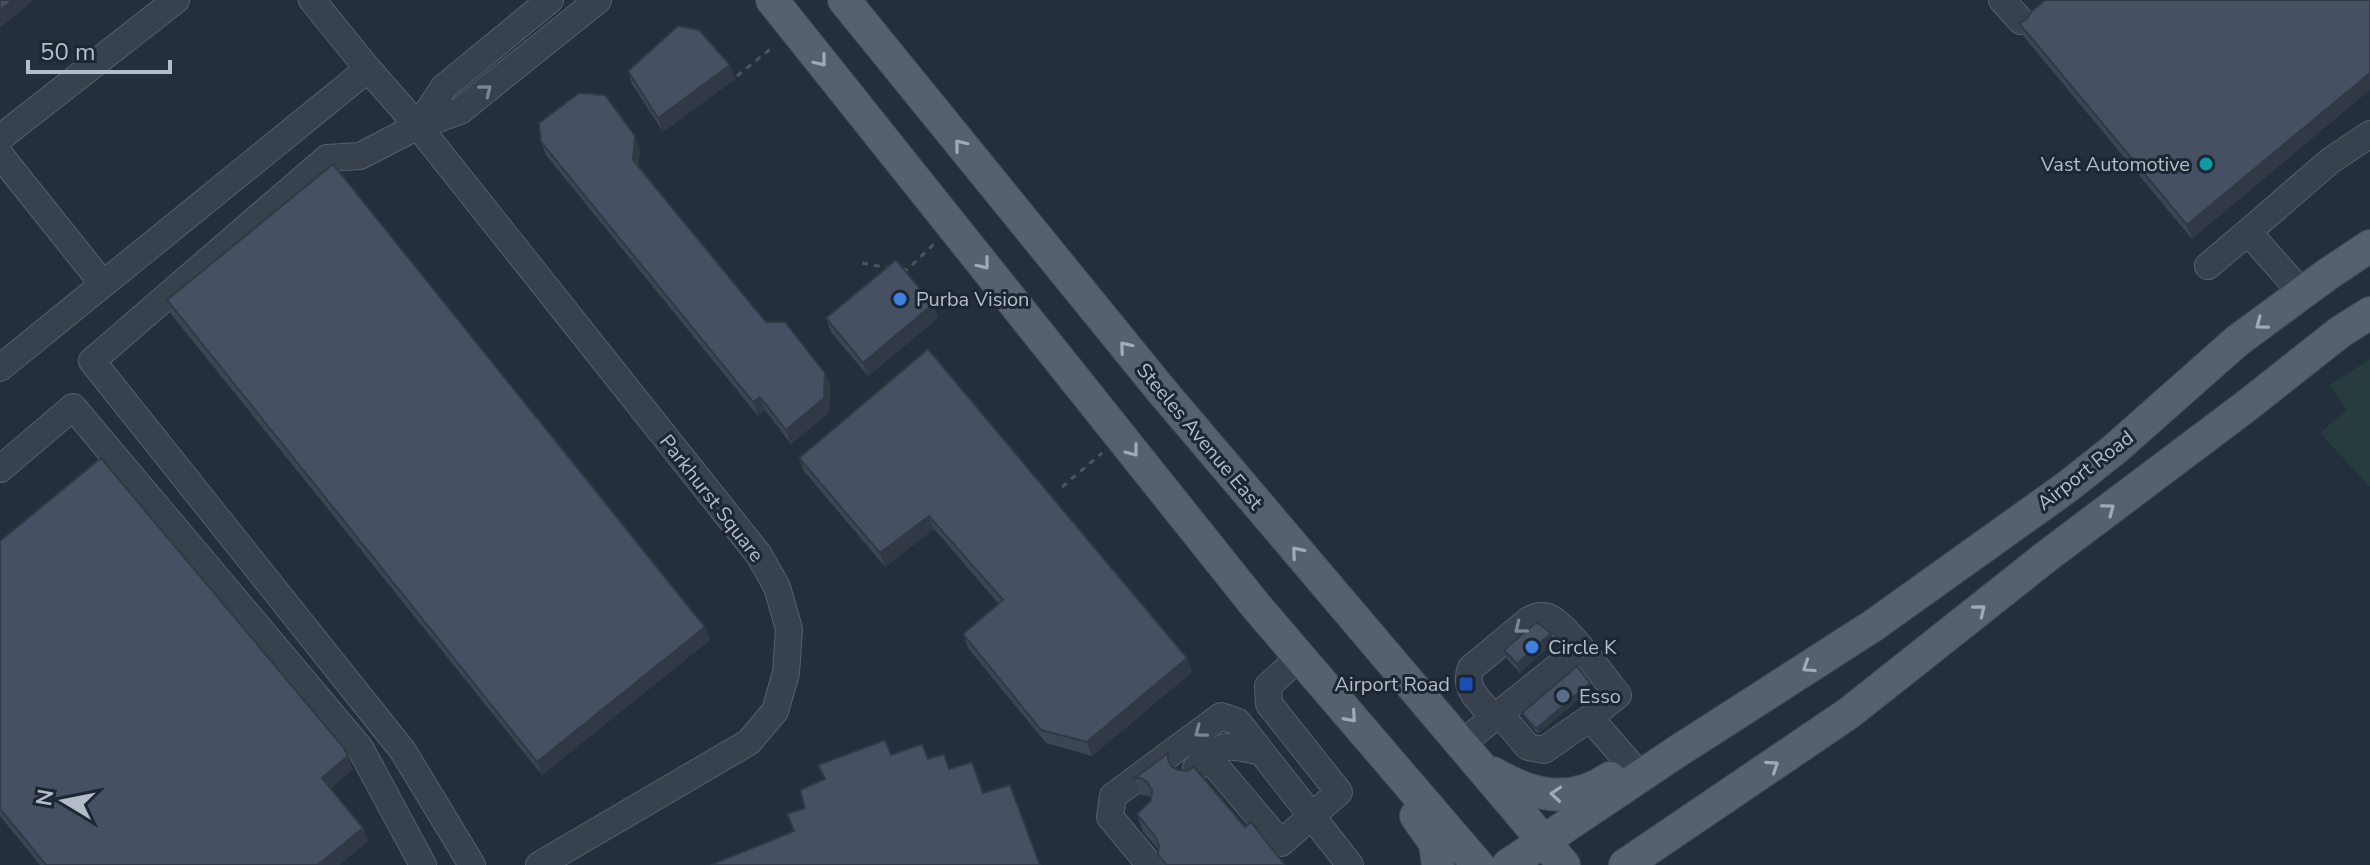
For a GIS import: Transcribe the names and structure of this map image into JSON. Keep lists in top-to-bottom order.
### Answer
{
  "streets": {
    "main road": ["Steeles Avenue East", "Airport Road"],
    "street": ["Parkhurst Square"]
  },
  "crossings": [
    ["Steeles Avenue East", "Airport Road"]
  ],
  "places": {
    "other": [
      "Vast Automotive",
      "Purba Vision",
      "Circle K",
      "Esso"
    ],
    "transit": ["Airport Road"]
  },
  "scale_bar": "50 m",
  "north": "left"
}
